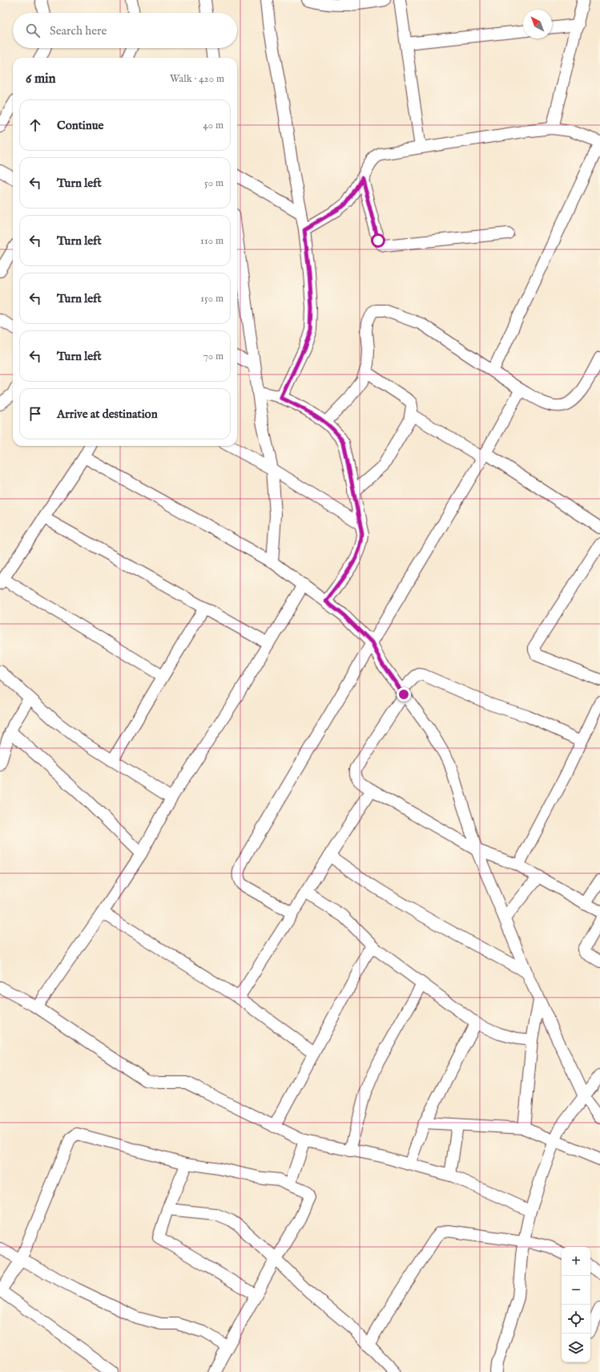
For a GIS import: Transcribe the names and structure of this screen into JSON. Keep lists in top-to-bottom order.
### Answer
{
  "north": "top left",
  "page": {
    "search": "Search here",
    "heading": ["6 min", "Walk · 420 m"],
    "list": [
      ["Continue", "40 m"],
      ["Turn left", "50 m"],
      ["Turn left", "110 m"],
      ["Turn left", "150 m"],
      ["Turn left", "70 m"],
      "Arrive at destination"
    ],
    "map_buttons": ["+", "−"]
  }
}
